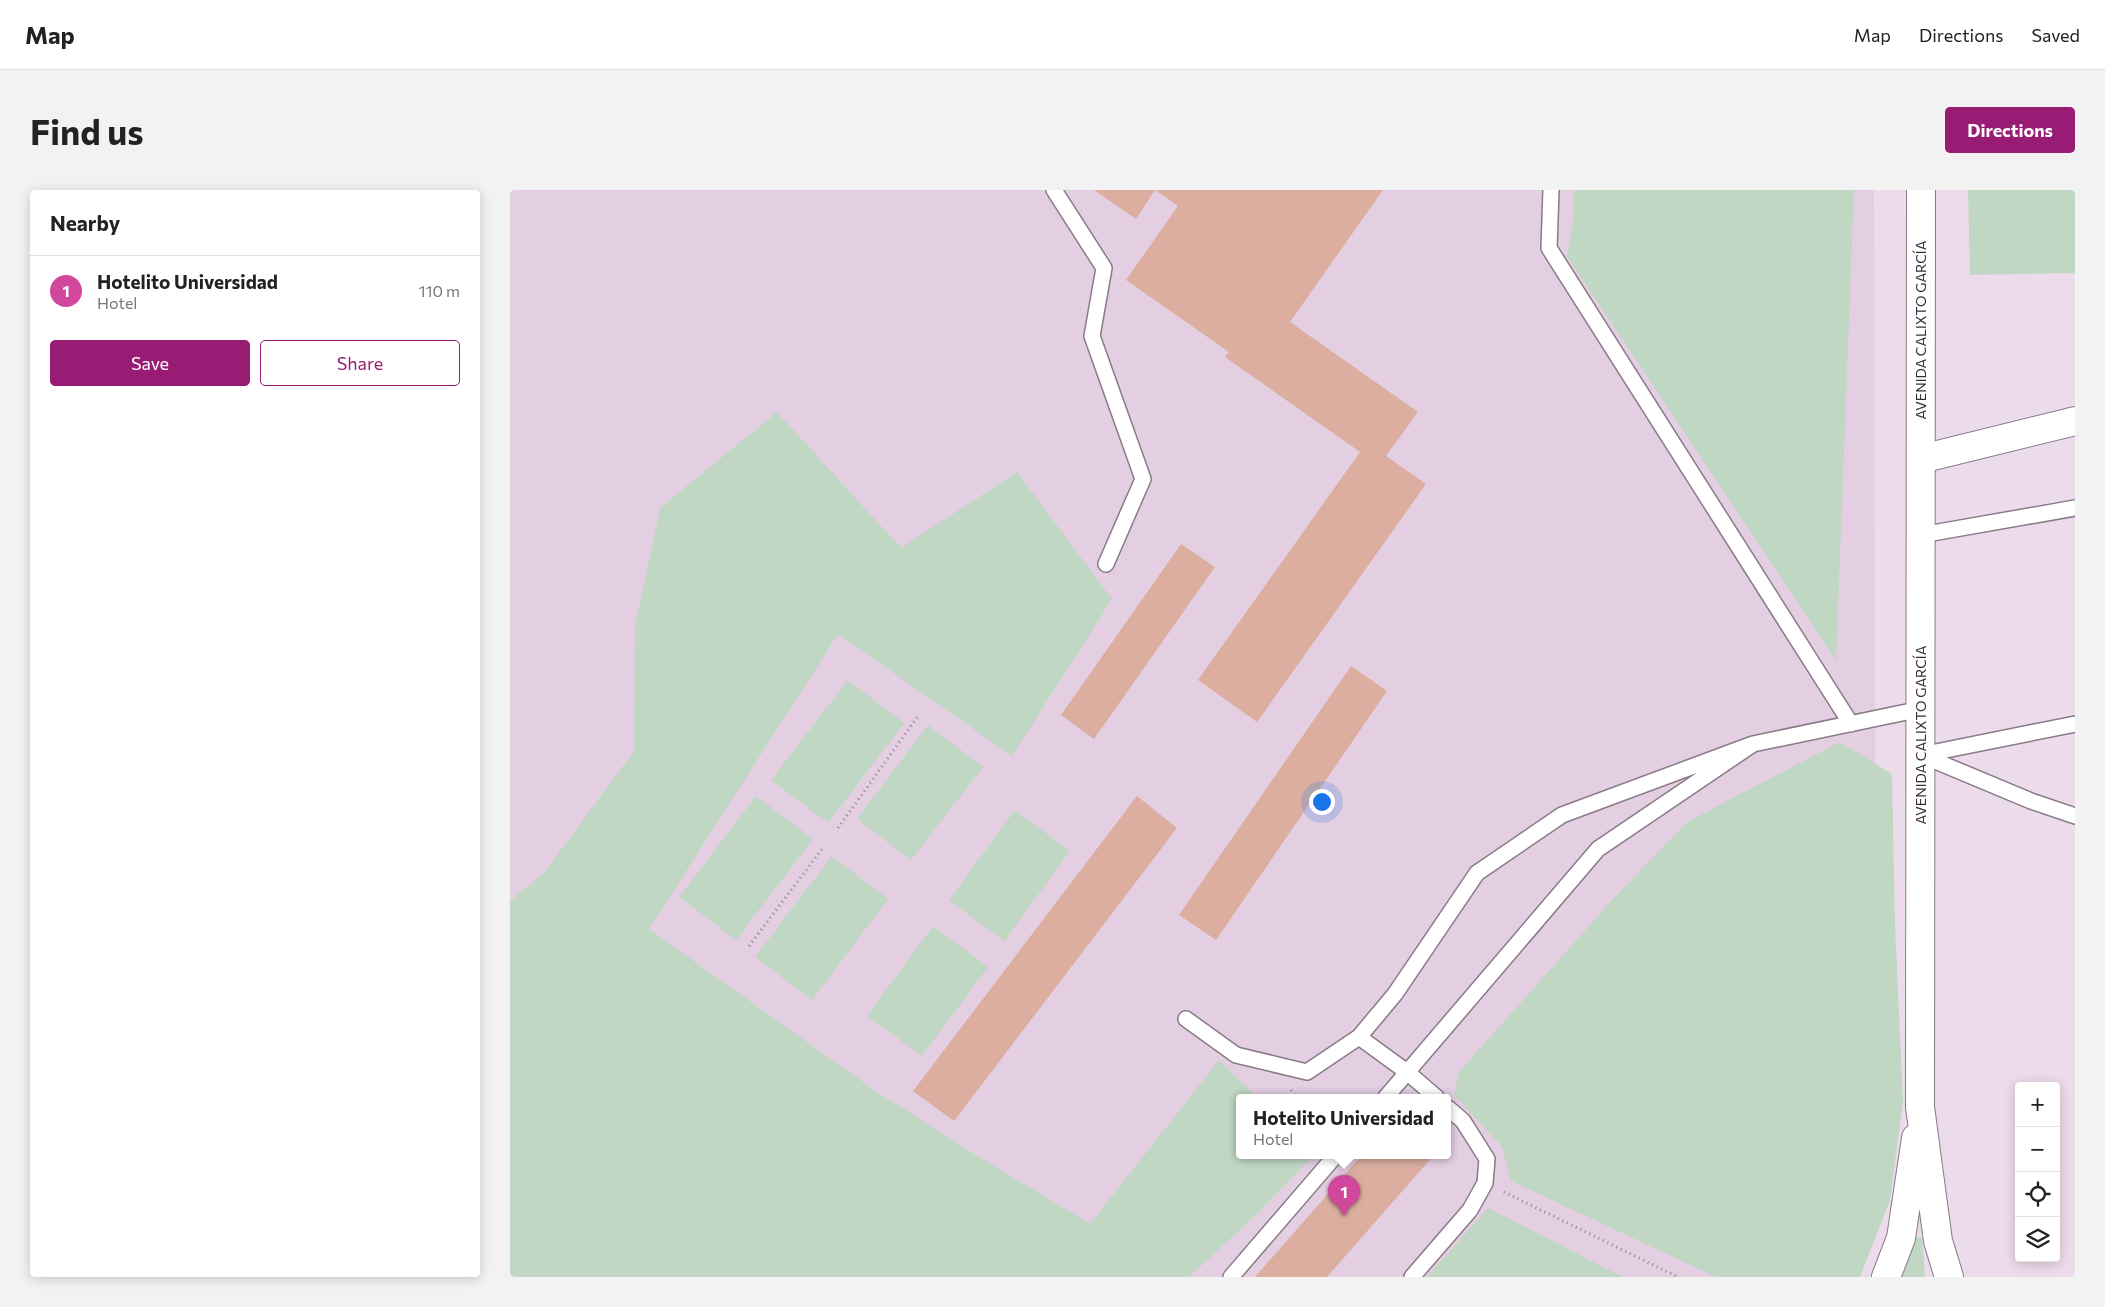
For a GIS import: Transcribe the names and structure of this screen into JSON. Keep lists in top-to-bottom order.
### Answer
{
  "streets": {
    "street": ["AVENIDA CALIXTO GARCÍA"]
  },
  "page": {
    "header": "Map",
    "nav": ["Map", "Directions", "Saved"],
    "buttons": [
      "Directions",
      ["Save", "Share"]
    ],
    "title": "Find us",
    "heading": "Nearby",
    "list": [
      {
        "mark": "1",
        "name": "Hotelito Universidad",
        "note": "Hotel",
        "value": "110 m"
      }
    ],
    "map_buttons": ["+", "−"],
    "popup": ["Hotelito Universidad", "Hotel"],
    "pins": "1"
  }
}
